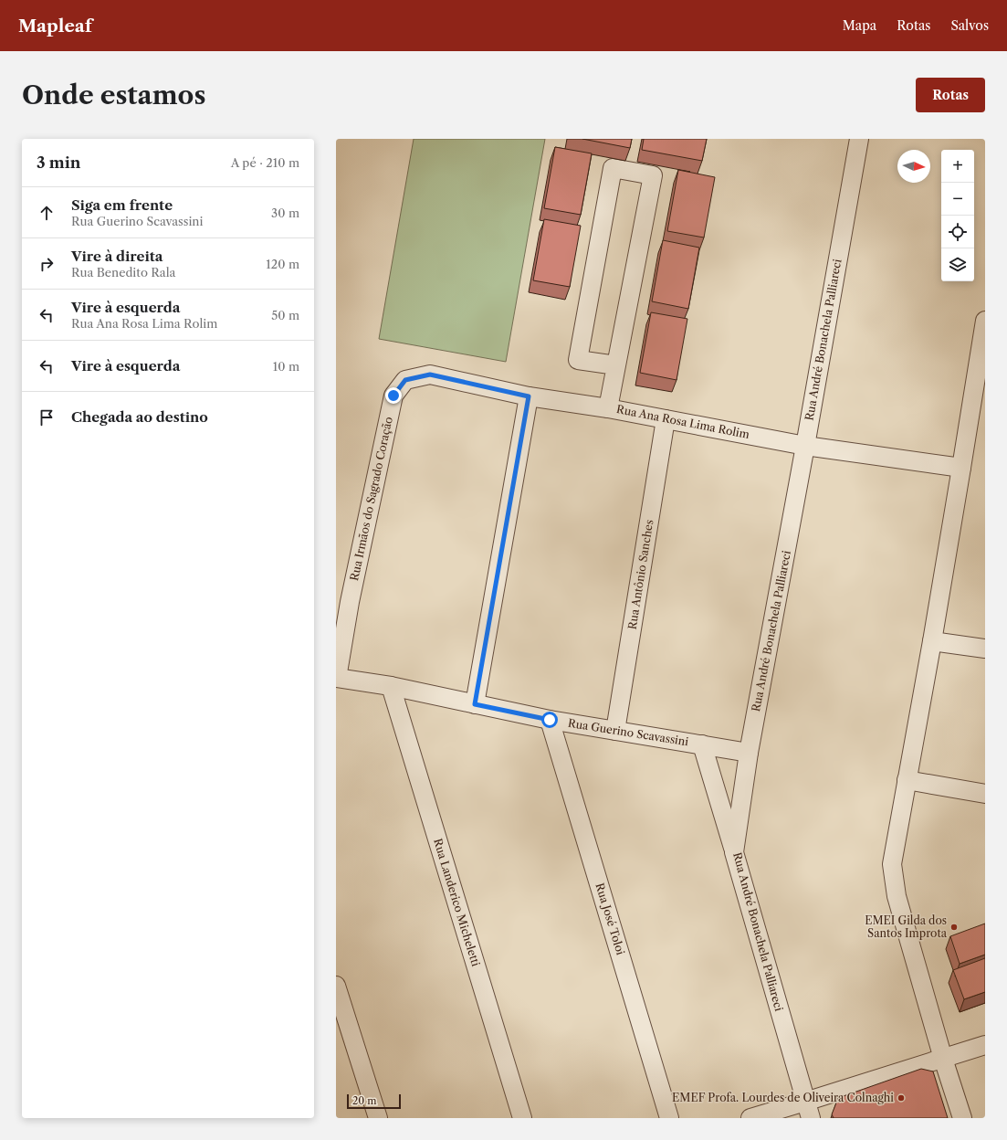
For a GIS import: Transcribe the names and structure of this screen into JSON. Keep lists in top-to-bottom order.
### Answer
{
  "streets": {
    "street": [
      "Rua André Bonachela Palliareci",
      "Rua Ana Rosa Lima Rolim",
      "Rua Irmãos do Sagrado Coração",
      "Rua Antônio Sanches",
      "Rua Guerino Scavassini",
      "Rua Landerico Micheletti",
      "Rua José Toloi"
    ]
  },
  "crossings": [
    ["Rua André Bonachela Palliareci", "Rua Ana Rosa Lima Rolim"],
    ["Rua André Bonachela Palliareci", "Rua Guerino Scavassini"],
    ["Rua Ana Rosa Lima Rolim", "Rua Irmãos do Sagrado Coração"],
    ["Rua Ana Rosa Lima Rolim", "Rua Antônio Sanches"],
    ["Rua Irmãos do Sagrado Coração", "Rua Guerino Scavassini"],
    ["Rua Antônio Sanches", "Rua Guerino Scavassini"],
    ["Rua Guerino Scavassini", "Rua Landerico Micheletti"],
    ["Rua Guerino Scavassini", "Rua José Toloi"]
  ],
  "places": ["EMEI Gilda dos Santos Improta", "EMEF Profa. Lourdes de Oliveira Colnaghi"],
  "scale_bar": "20 m",
  "north": "right",
  "page": {
    "header": "Mapleaf",
    "nav": ["Mapa", "Rotas", "Salvos"],
    "buttons": "Rotas",
    "title": "Onde estamos",
    "heading": ["3 min", "A pé · 210 m"],
    "map_buttons": ["+", "−"],
    "list": [
      ["Siga em frente", "Rua Guerino Scavassini", "30 m"],
      ["Vire à direita", "Rua Benedito Rala", "120 m"],
      ["Vire à esquerda", "Rua Ana Rosa Lima Rolim", "50 m"],
      ["Vire à esquerda", "10 m"],
      "Chegada ao destino"
    ],
    "scale": "20 m"
  }
}
